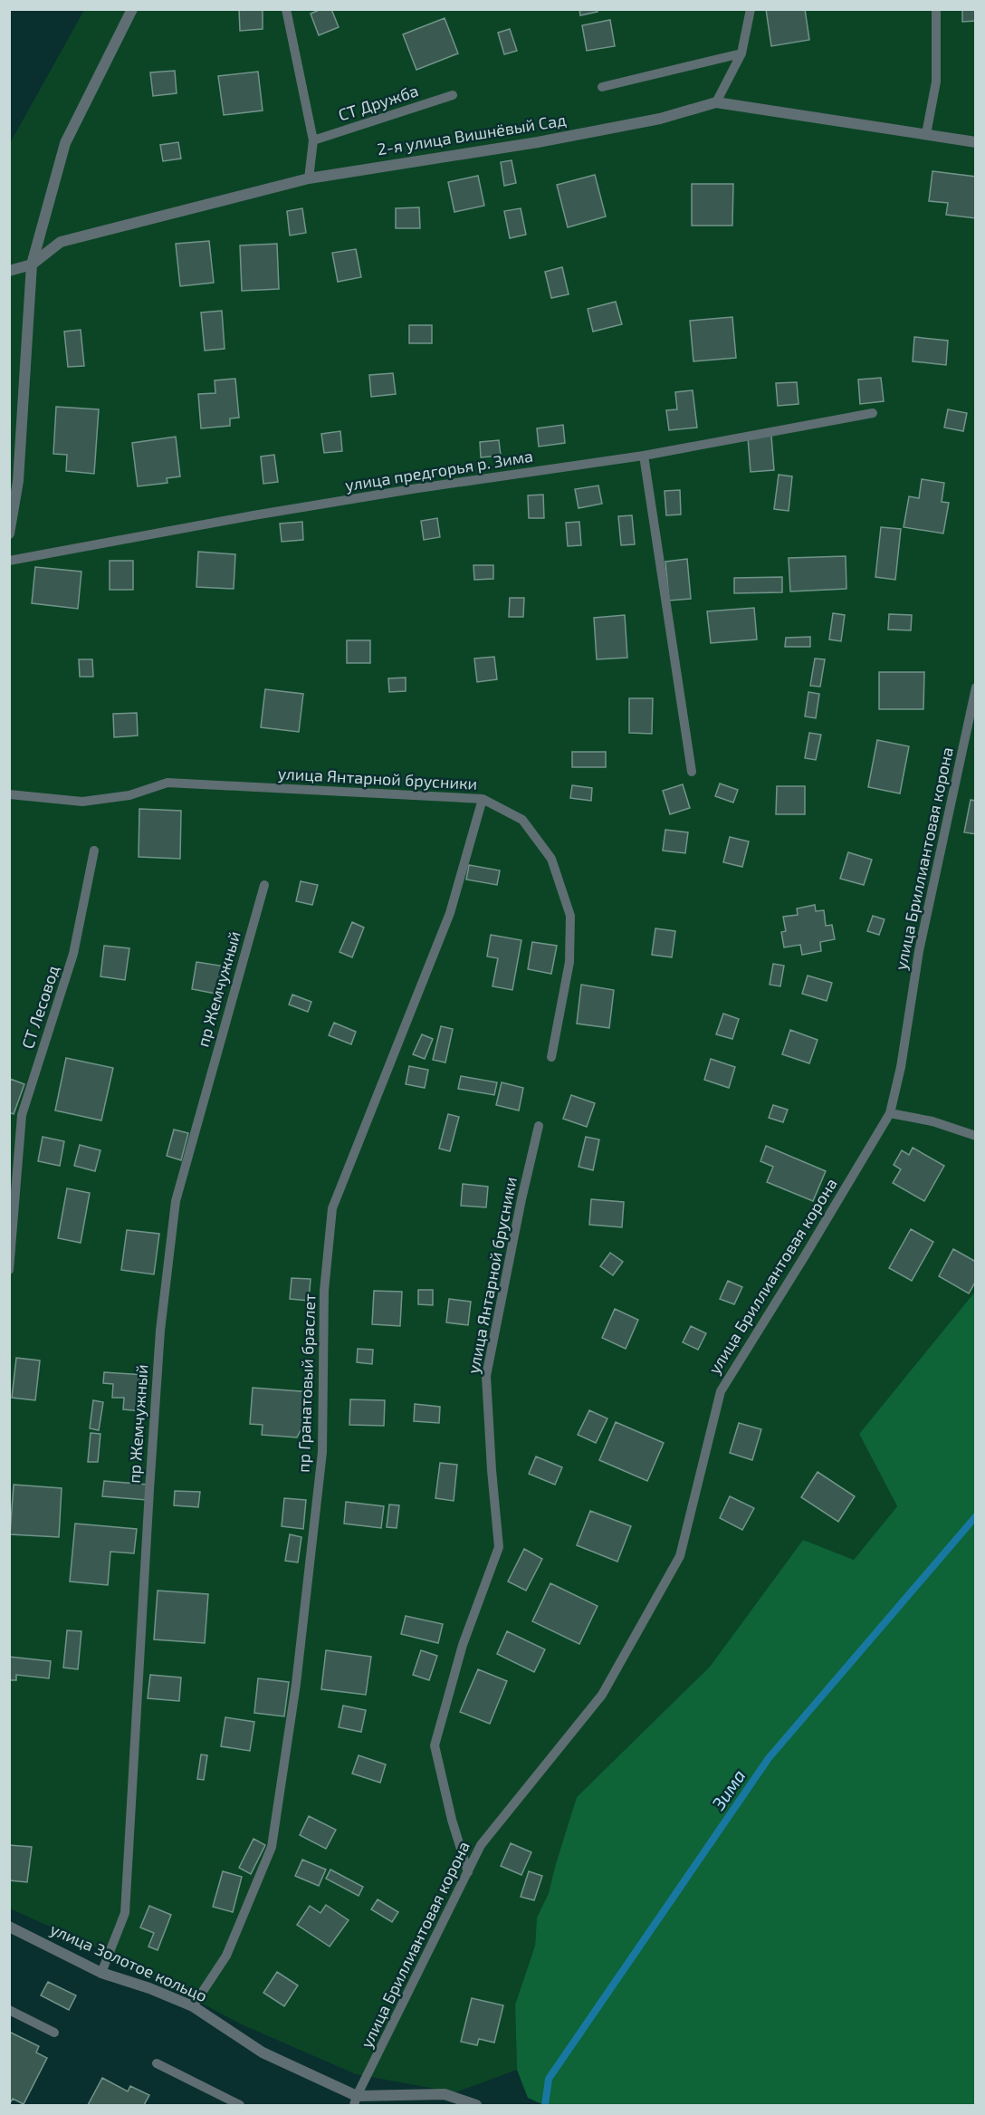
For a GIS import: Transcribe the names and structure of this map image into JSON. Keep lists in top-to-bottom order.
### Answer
{
  "streets": {
    "street": ["2-я улица Вишнёвый Сад", "улица Золотое кольцо"],
    "lane": [
      "СТ Дружба",
      "улица предгорья р. Зима",
      "улица Янтарной брусники",
      "улица Бриллиантовая корона",
      "пр Жемчужный",
      "СТ Лесовод",
      "пр Гранатовый браслет"
    ]
  },
  "crossings": [
    ["улица Янтарной брусники", "улица Бриллиантовая корона"],
    ["улица Янтарной брусники", "пр Гранатовый браслет"],
    ["улица Бриллиантовая корона", "улица Золотое кольцо"],
    ["пр Жемчужный", "улица Золотое кольцо"],
    ["пр Гранатовый браслет", "улица Золотое кольцо"]
  ],
  "water": ["Зима"]
}
